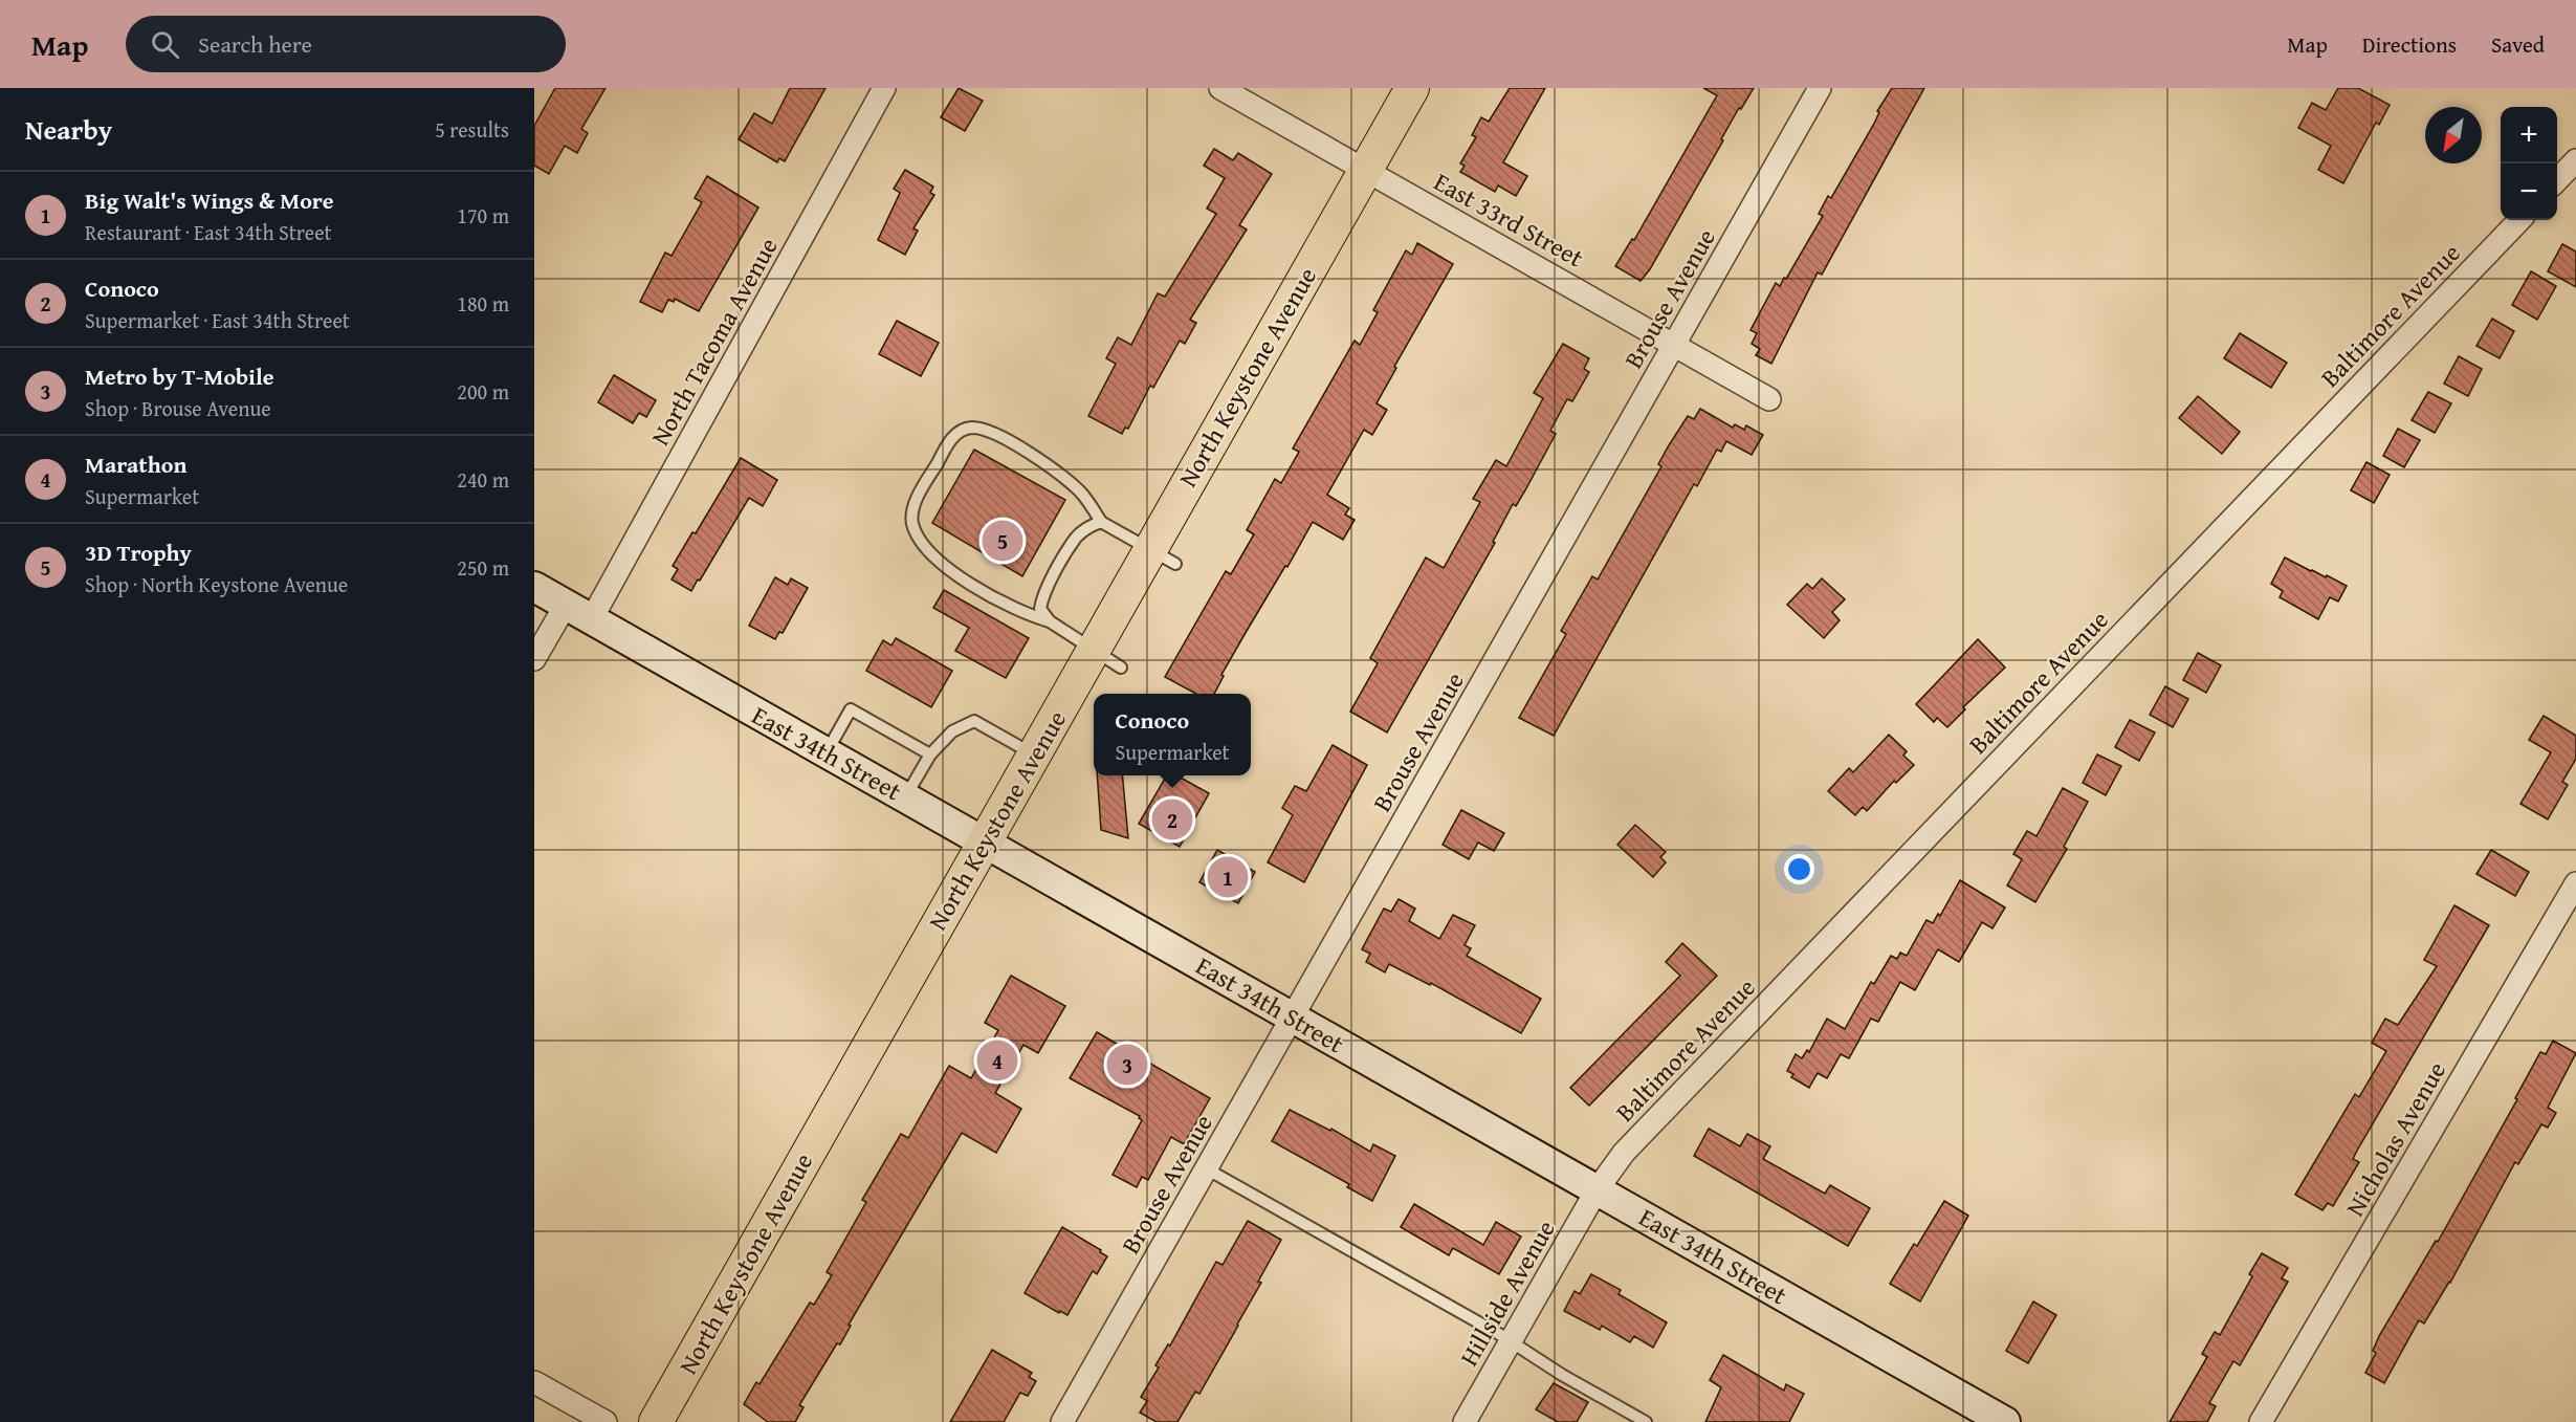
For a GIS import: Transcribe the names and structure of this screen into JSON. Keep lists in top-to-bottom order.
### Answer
{
  "streets": {
    "main road": ["North Keystone Avenue", "East 34th Street"],
    "street": [
      "East 33rd Street",
      "Brouse Avenue",
      "Baltimore Avenue",
      "North Tacoma Avenue",
      "Nicholas Avenue",
      "Hillside Avenue"
    ]
  },
  "crossings": [
    ["East 33rd Street", "Brouse Avenue"],
    ["East 33rd Street", "North Keystone Avenue"],
    ["Brouse Avenue", "East 34th Street"],
    ["Baltimore Avenue", "East 34th Street"],
    ["Baltimore Avenue", "Hillside Avenue"],
    ["North Tacoma Avenue", "East 34th Street"],
    ["North Keystone Avenue", "East 34th Street"],
    ["East 34th Street", "Hillside Avenue"]
  ],
  "north": "bottom left",
  "page": {
    "header": "Map",
    "search": "Search here",
    "nav": ["Map", "Directions", "Saved"],
    "heading": ["Nearby", "5 results"],
    "map_buttons": ["+", "−"],
    "list": [
      {
        "mark": "1",
        "name": "Big Walt's Wings & More",
        "note": "Restaurant · East 34th Street",
        "value": "170 m"
      },
      {
        "mark": "2",
        "name": "Conoco",
        "note": "Supermarket · East 34th Street",
        "value": "180 m"
      },
      {
        "mark": "3",
        "name": "Metro by T-Mobile",
        "note": "Shop · Brouse Avenue",
        "value": "200 m"
      },
      {
        "mark": "4",
        "name": "Marathon",
        "note": "Supermarket",
        "value": "240 m"
      },
      {
        "mark": "5",
        "name": "3D Trophy",
        "note": "Shop · North Keystone Avenue",
        "value": "250 m"
      }
    ],
    "pins": [
      "5",
      "2",
      "1",
      "4",
      "3"
    ],
    "popup": ["Conoco", "Supermarket"]
  }
}
